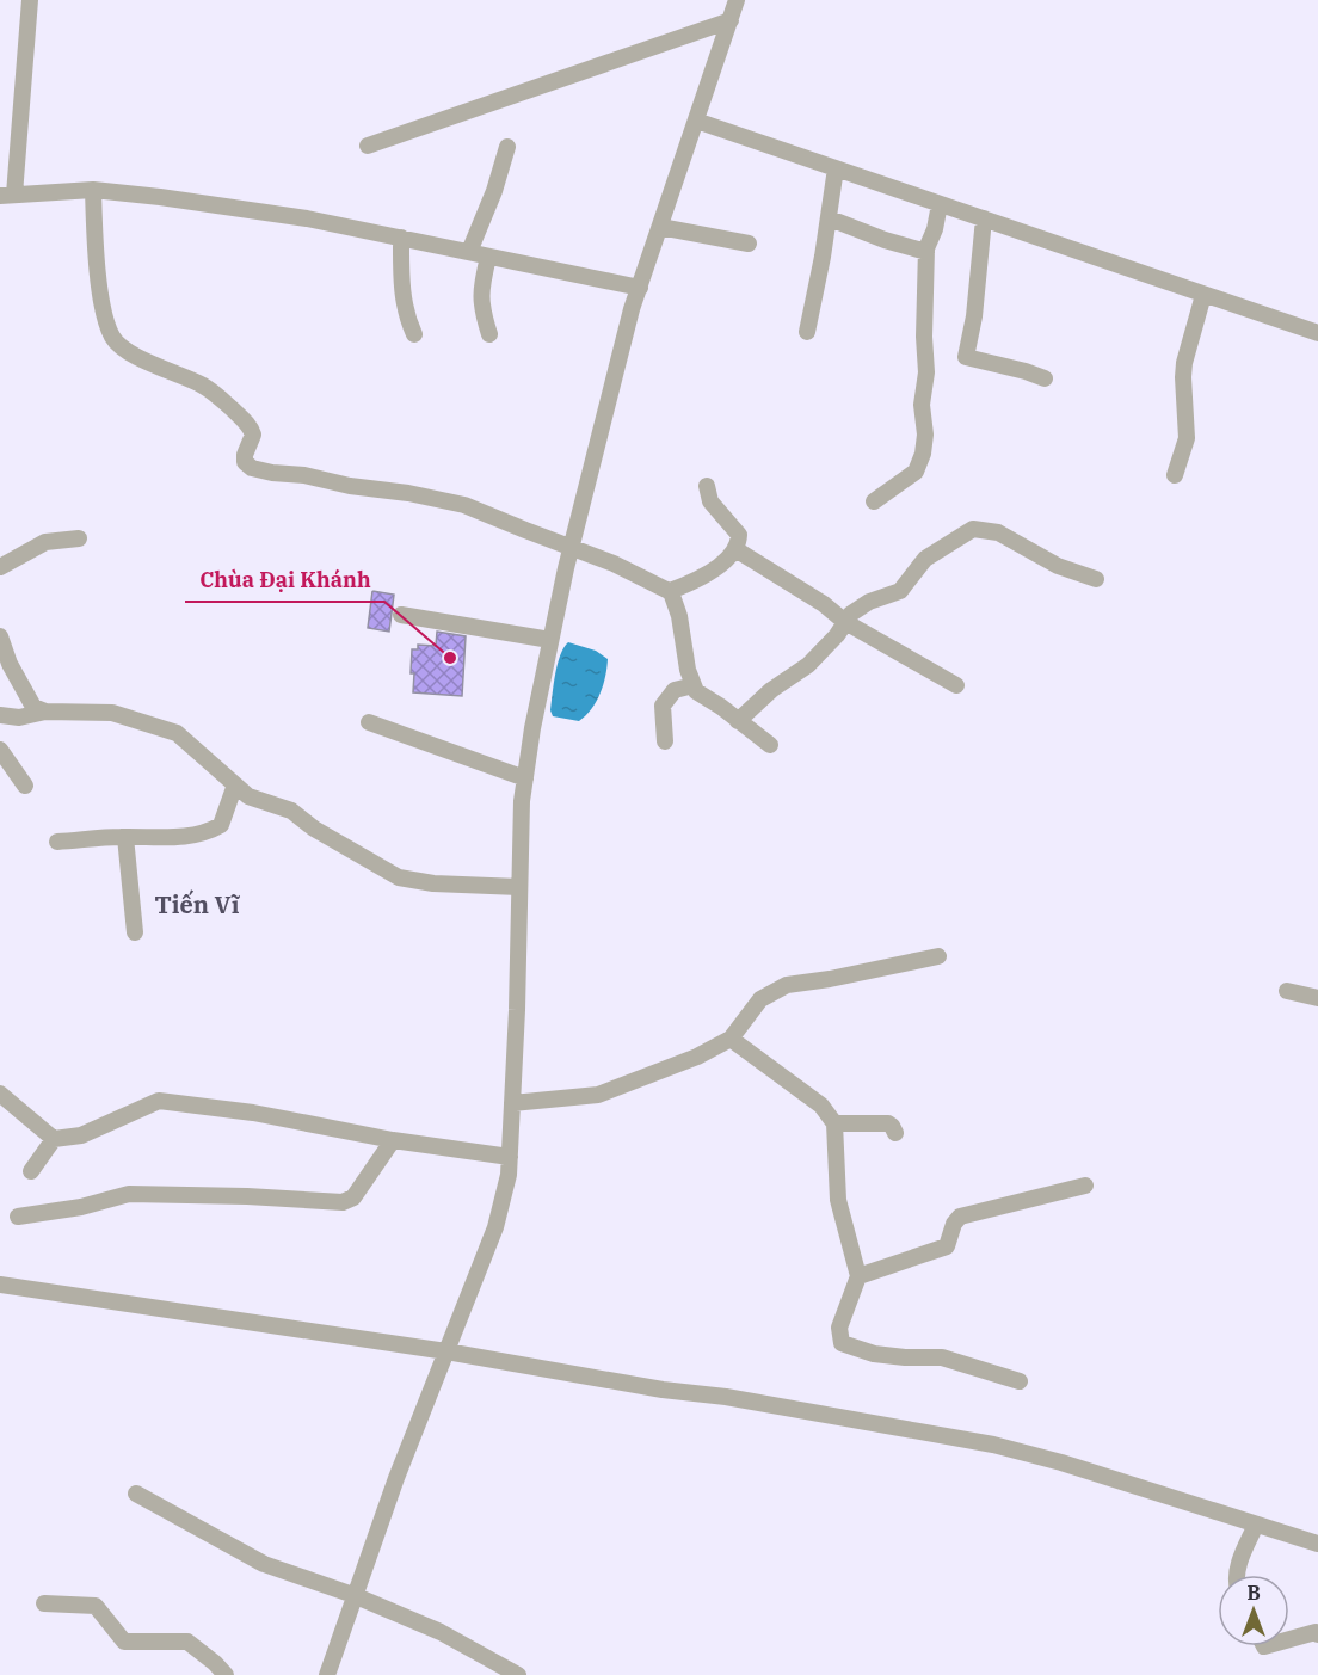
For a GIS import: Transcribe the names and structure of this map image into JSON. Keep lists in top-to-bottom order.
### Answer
{
  "districts": ["Tiến Vĩ"],
  "places": ["Chùa Đại Khánh"],
  "north": "top"
}
